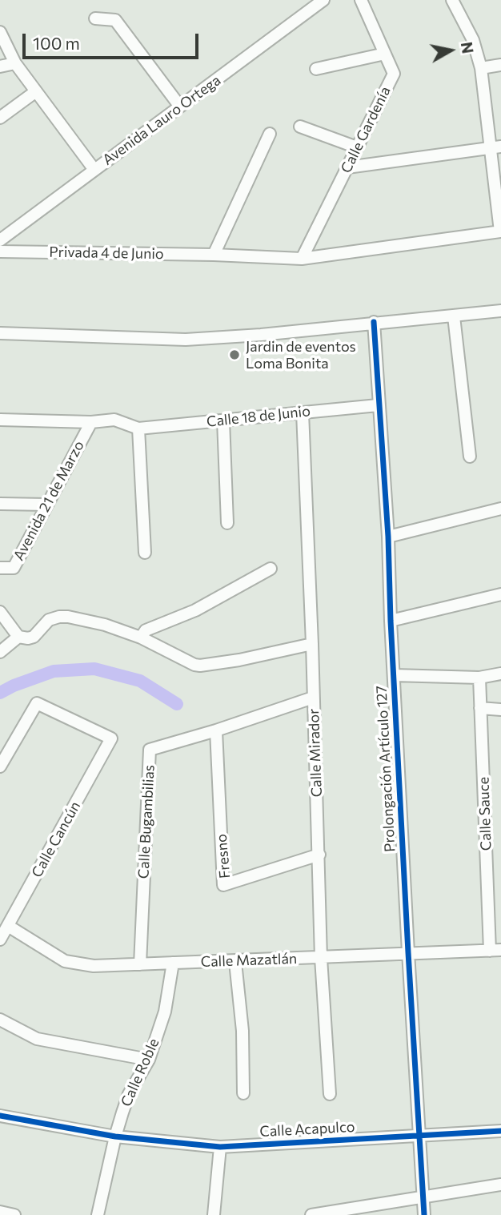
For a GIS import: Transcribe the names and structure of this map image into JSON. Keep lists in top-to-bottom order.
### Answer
{
  "streets": {
    "street": [
      "Avenida Lauro Ortega",
      "Calle Gardenía",
      "Privada 4 de Junio",
      "Calle 18 de Junio",
      "Avenida 21 de Marzo",
      "Calle Mirador",
      "Prolongación Artículo 127",
      "Calle Sauce",
      "Calle Bugambilias",
      "Calle Cancún",
      "Fresno",
      "Calle Mazatlán",
      "Calle Roble",
      "Calle Acapulco"
    ]
  },
  "crossings": [
    ["Calle Gardenía", "Privada 4 de Junio"],
    ["Calle 18 de Junio", "Calle Mirador"],
    ["Calle 18 de Junio", "Prolongación Artículo 127"],
    ["Calle Mirador", "Calle Bugambilias"],
    ["Calle Mirador", "Fresno"],
    ["Calle Mirador", "Calle Mazatlán"],
    ["Prolongación Artículo 127", "Calle Mazatlán"],
    ["Prolongación Artículo 127", "Calle Acapulco"],
    ["Calle Sauce", "Calle Mazatlán"],
    ["Calle Bugambilias", "Fresno"],
    ["Calle Bugambilias", "Calle Mazatlán"],
    ["Calle Cancún", "Calle Mazatlán"],
    ["Calle Mazatlán", "Calle Roble"],
    ["Calle Roble", "Calle Acapulco"]
  ],
  "places": ["Jardin de eventos Loma Bonita"],
  "scale_bar": "100 m",
  "north": "right"
}
